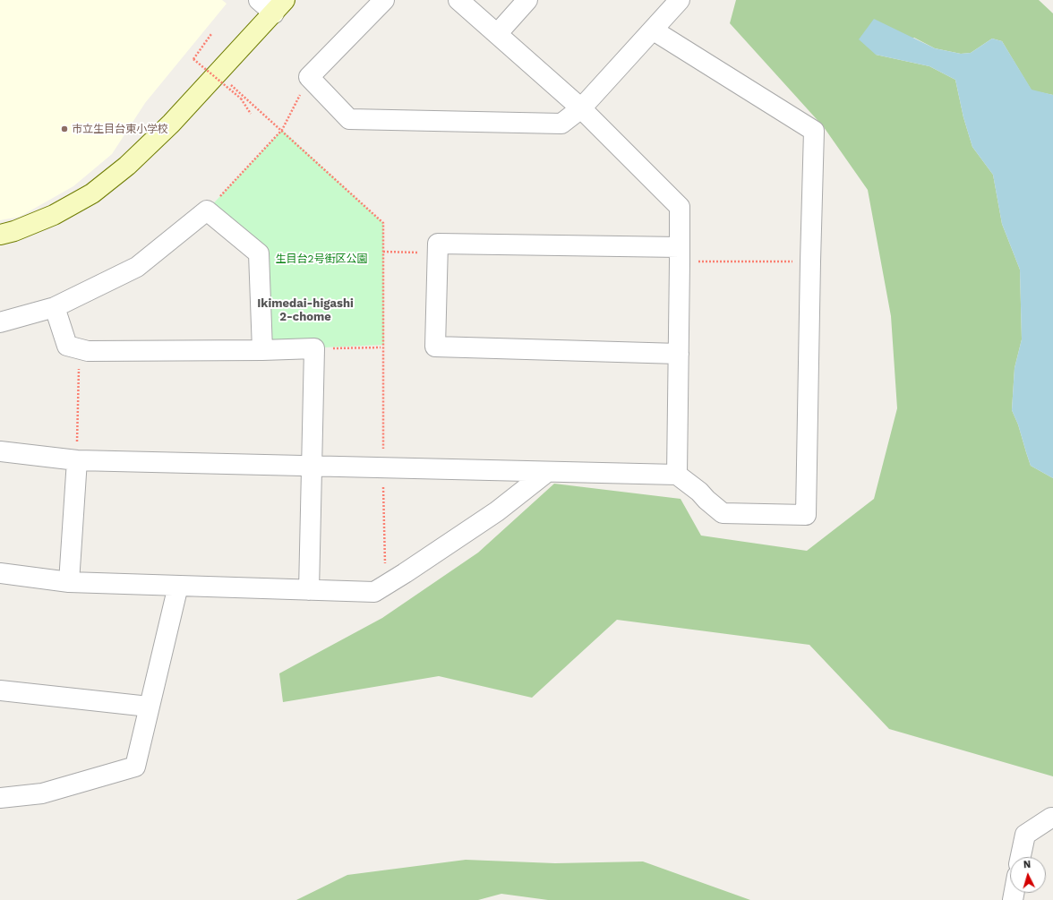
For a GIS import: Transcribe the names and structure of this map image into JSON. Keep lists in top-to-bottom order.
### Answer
{
  "districts": ["Ikimedai-higashi 2-chome"],
  "parks": ["生目台2号街区公園"],
  "places": ["市立生目台東小学校"],
  "north": "top"
}
